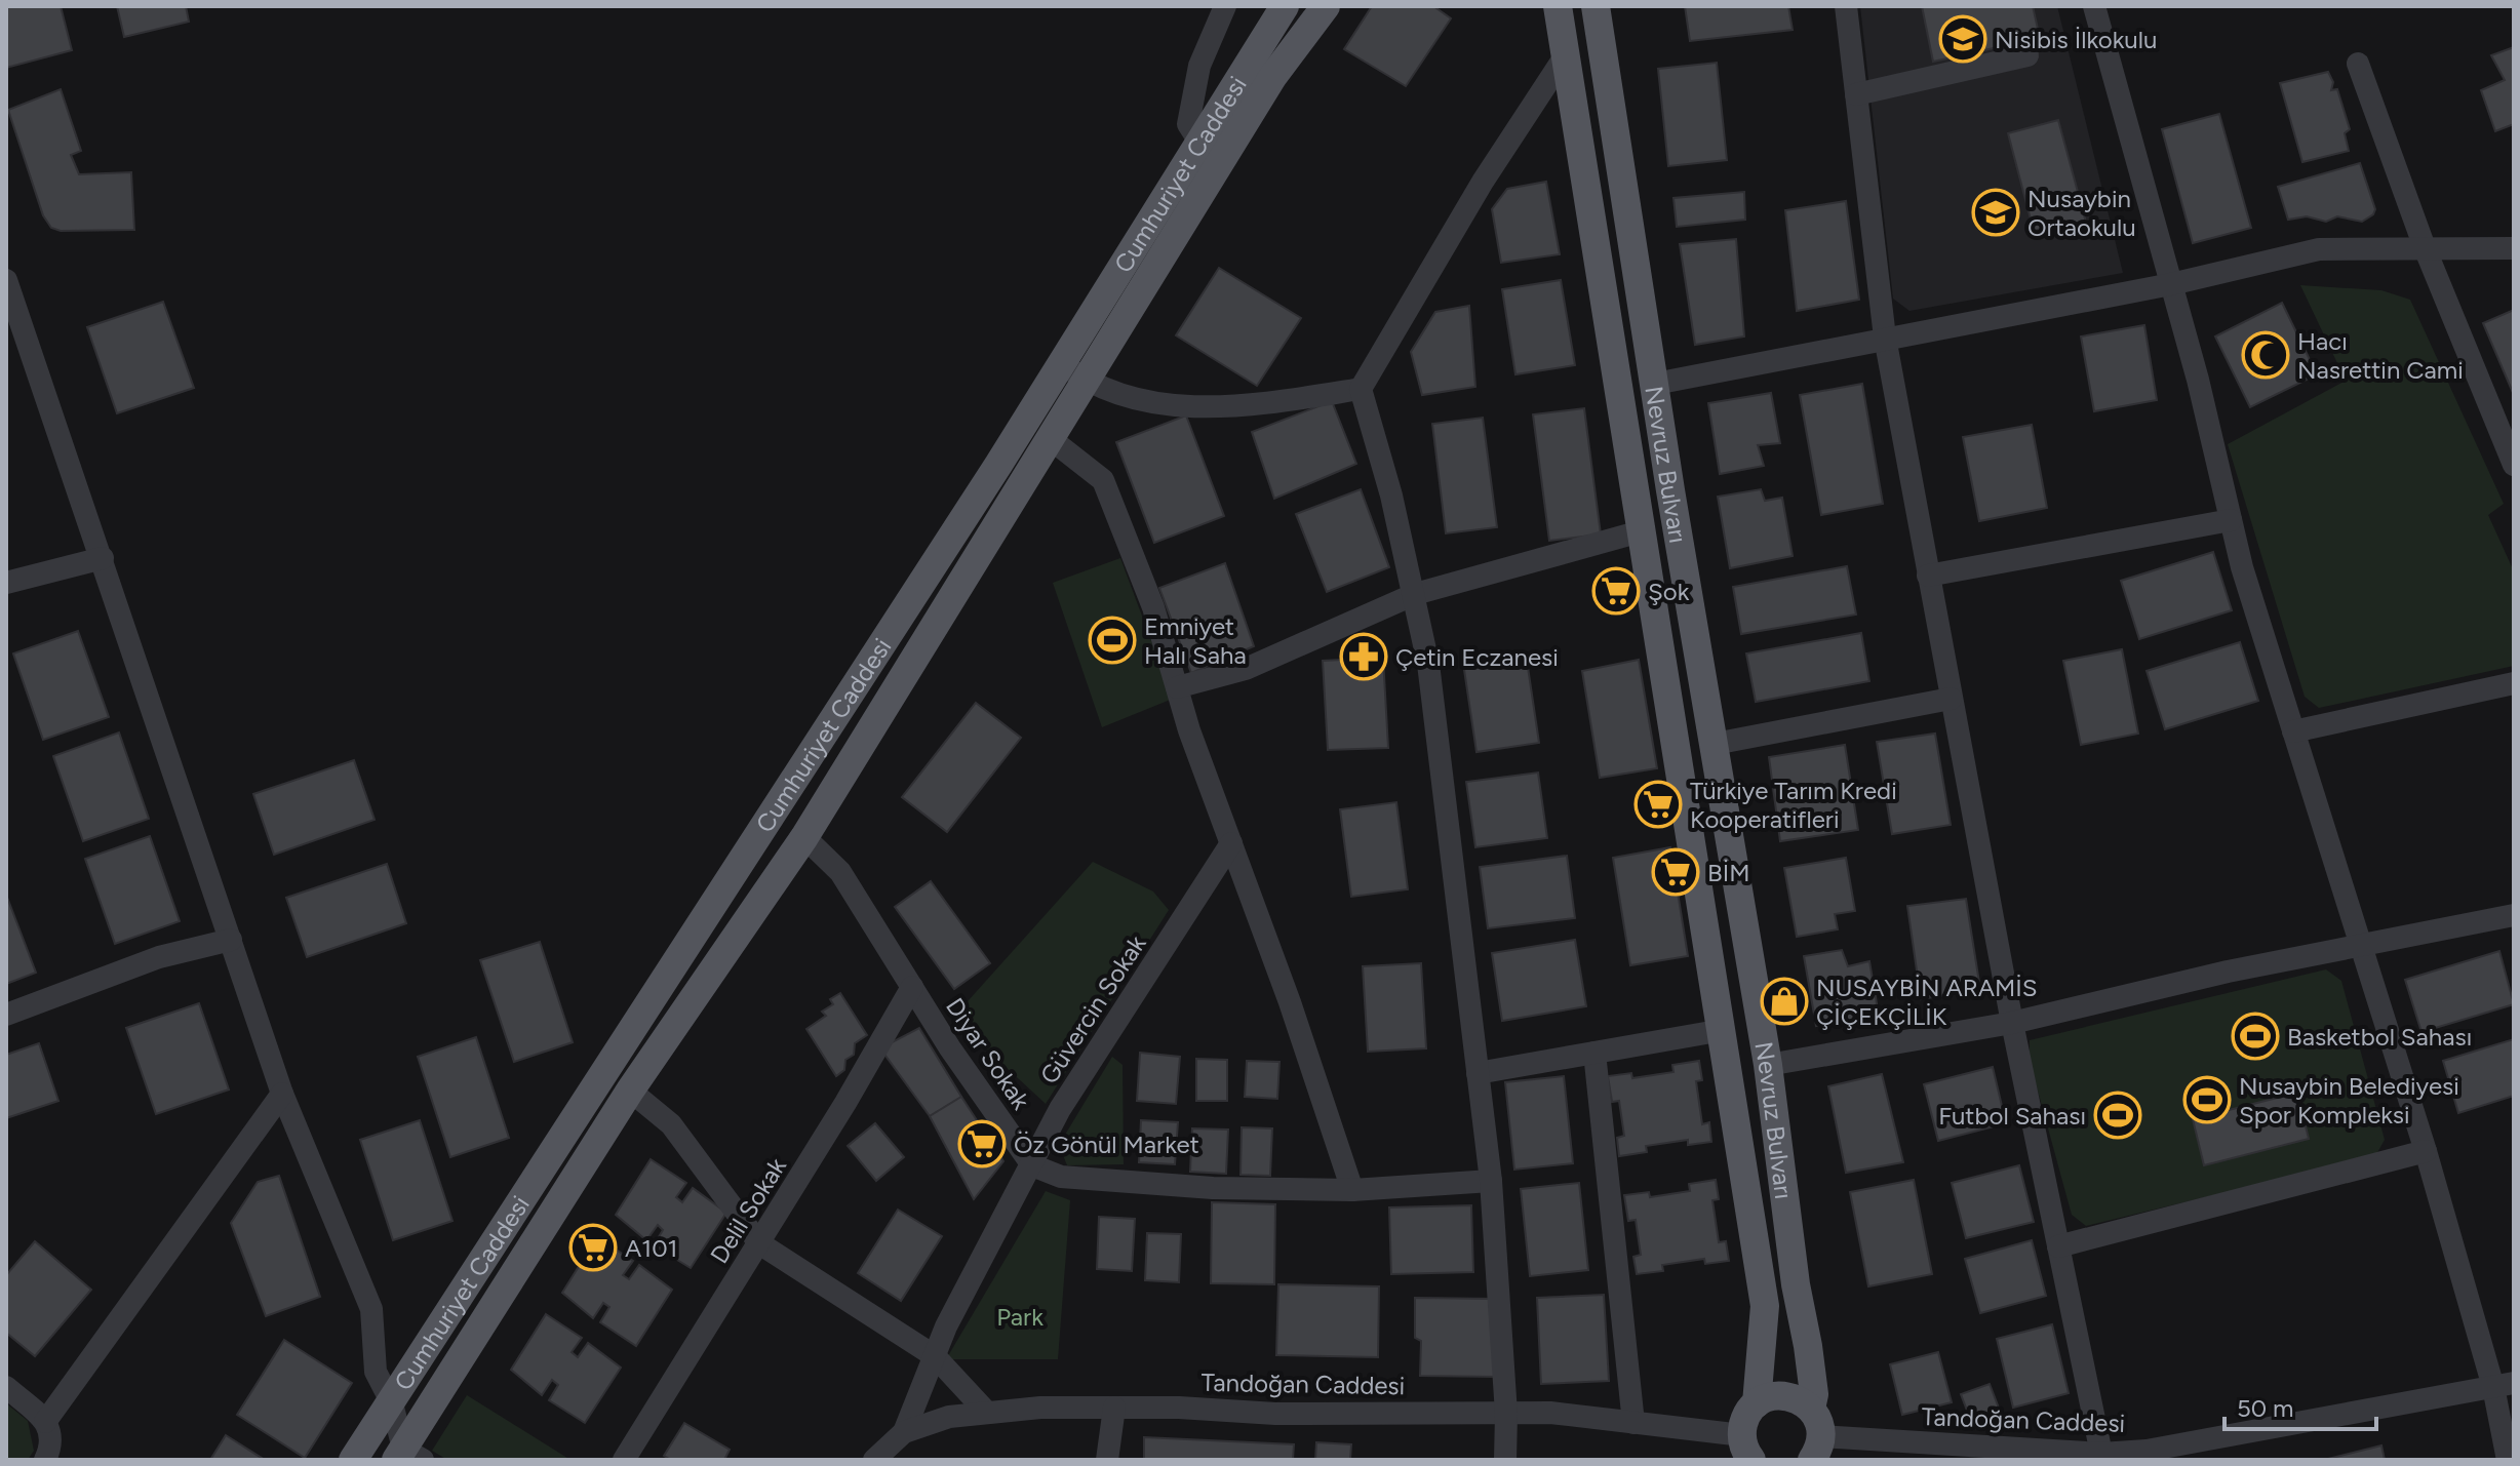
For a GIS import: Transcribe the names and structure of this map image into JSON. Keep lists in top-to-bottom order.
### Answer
{
  "streets": {
    "main road": ["Cumhuriyet Caddesi", "Nevruz Bulvarı"],
    "street": [
      "Güvercin Sokak",
      "Diyar Sokak",
      "Delil Sokak",
      "Tandoğan Caddesi"
    ]
  },
  "crossings": [
    ["Nevruz Bulvarı", "Tandoğan Caddesi"],
    ["Güvercin Sokak", "Diyar Sokak"],
    ["Güvercin Sokak", "Tandoğan Caddesi"],
    ["Diyar Sokak", "Delil Sokak"]
  ],
  "parks": ["Park"],
  "places": {
    "school or university": ["Nisibis İlkokulu", "Nusaybin Ortaokulu"],
    "mosque": ["Hacı Nasrettin Cami"],
    "supermarket": [
      "Şok",
      "Türkiye Tarım Kredi Kooperatifleri",
      "BİM",
      "Öz Gönül Market",
      "A101"
    ],
    "sports": [
      "Emniyet Halı Saha",
      "Basketbol Sahası",
      "Nusaybin Belediyesi Spor Kompleksi",
      "Futbol Sahası"
    ],
    "pharmacy": ["Çetin Eczanesi"],
    "shop": ["NUSAYBİN ARAMİS ÇİÇEKÇİLİK"]
  },
  "scale_bar": "50 m"
}
